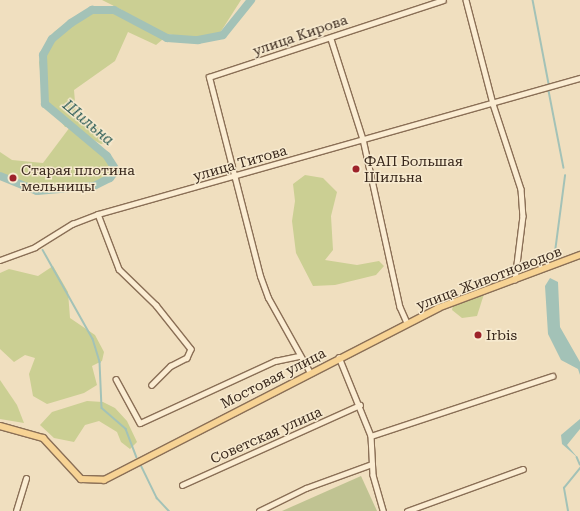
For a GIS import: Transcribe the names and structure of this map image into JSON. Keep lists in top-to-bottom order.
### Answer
{
  "streets": {
    "main road": ["улица Животноводов", "Мостовая улица"],
    "street": ["улица Кирова", "улица Титова", "Советская улица"]
  },
  "crossings": [
    ["улица Кирова", "улица Титова"],
    ["улица Животноводов", "Мостовая улица"]
  ],
  "water": ["Шильна"],
  "places": ["ФАП Большая Шильна", "Старая плотина мельницы", "Irbis"]
}
